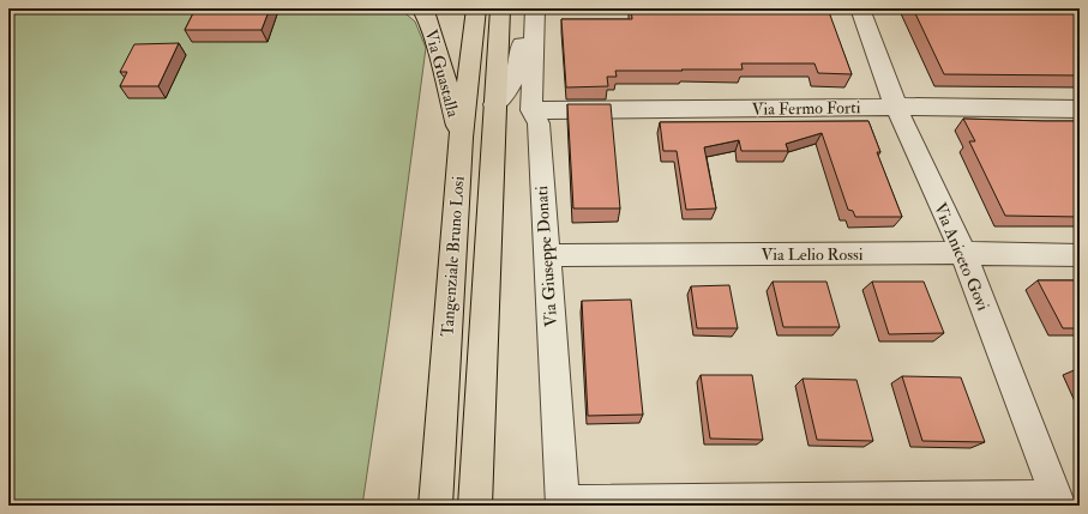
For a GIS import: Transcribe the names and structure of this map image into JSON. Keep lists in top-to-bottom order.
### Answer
{
  "streets": {
    "main road": ["Via Guastalla", "Tangenziale Bruno Losi"],
    "street": [
      "Via Fermo Forti",
      "Via Lelio Rossi",
      "Via Giuseppe Donati",
      "Via Aniceto Govi"
    ]
  },
  "crossings": [
    ["Via Guastalla", "Tangenziale Bruno Losi"],
    ["Via Fermo Forti", "Via Giuseppe Donati"],
    ["Via Fermo Forti", "Via Aniceto Govi"],
    ["Via Lelio Rossi", "Via Giuseppe Donati"],
    ["Via Lelio Rossi", "Via Aniceto Govi"]
  ]
}
